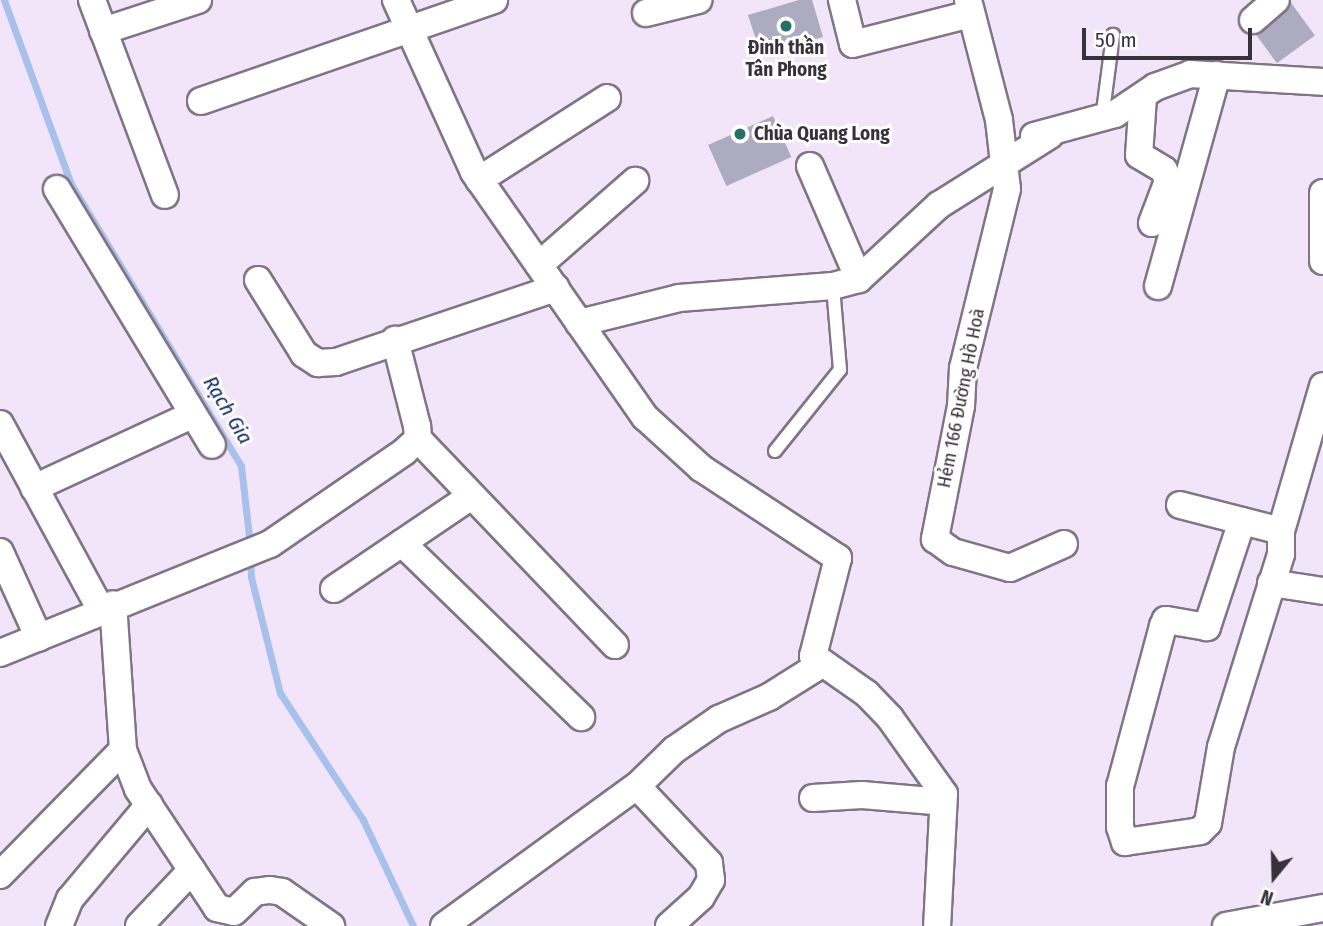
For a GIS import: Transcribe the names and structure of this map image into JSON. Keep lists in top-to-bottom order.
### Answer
{
  "streets": {
    "street": ["Hẻm 166 Đường Hồ Hoà"]
  },
  "water": ["Rạch Gia"],
  "places": ["Đình thần Tân Phong", "Chùa Quang Long"],
  "scale_bar": "50 m",
  "north": "bottom"
}
